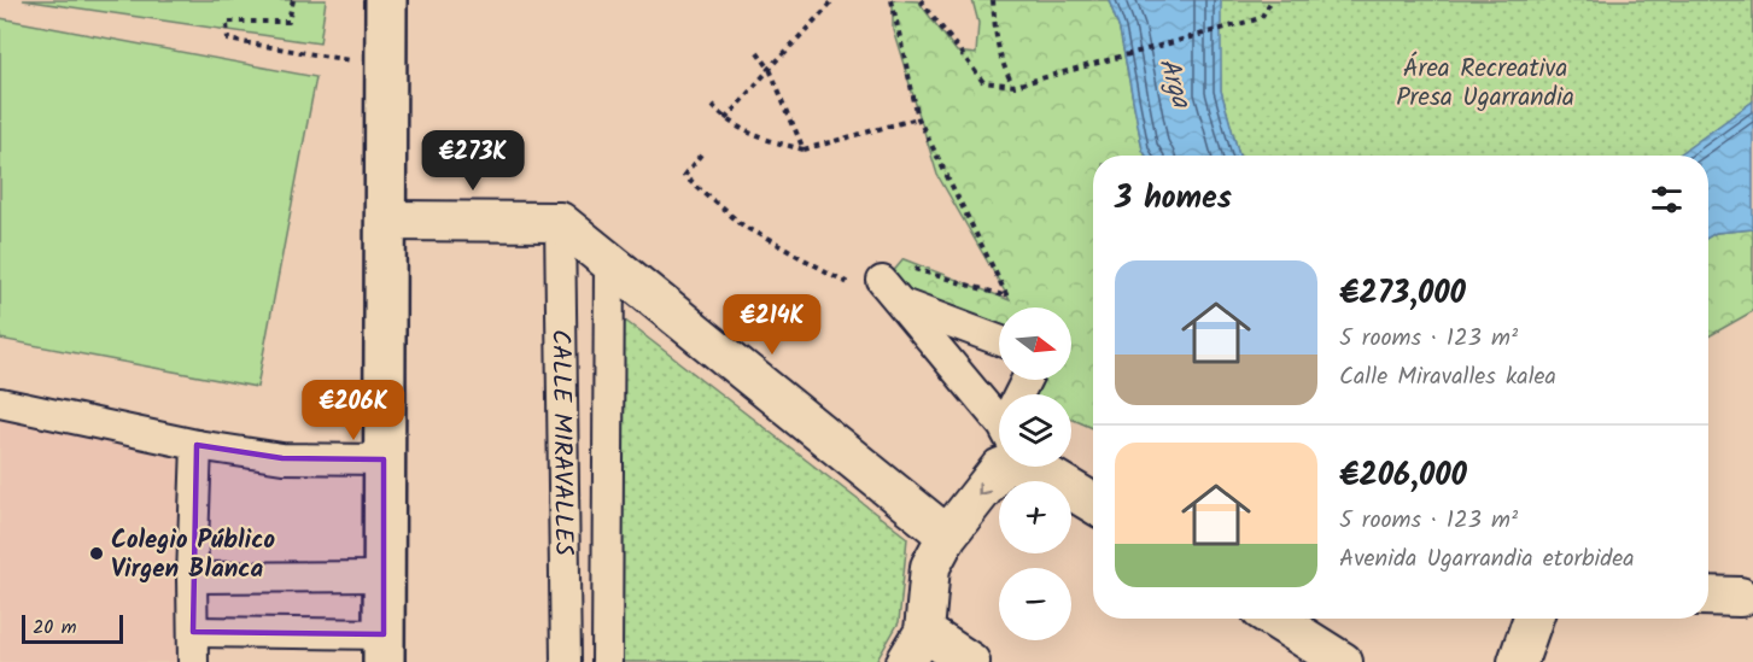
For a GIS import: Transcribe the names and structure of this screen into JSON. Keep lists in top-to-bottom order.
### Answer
{
  "streets": {
    "street": ["CALLE MIRAVALLES"]
  },
  "water": ["Arga"],
  "parks": ["Área Recreativa Presa Ugarrandia"],
  "places": ["Colegio Público Virgen Blanca"],
  "scale_bar": "20 m",
  "north": "right",
  "page": {
    "price": ["€273K", "€214K", "€206K"],
    "heading": "3 homes",
    "list": [
      {
        "name": "€273,000",
        "note": "5 rooms · 123 m² · Calle Miravalles kalea"
      },
      {
        "name": "€206,000",
        "note": "5 rooms · 123 m² · Avenida Ugarrandia etorbidea"
      }
    ],
    "map_buttons": ["+", "−"],
    "scale": "20 m"
  }
}
